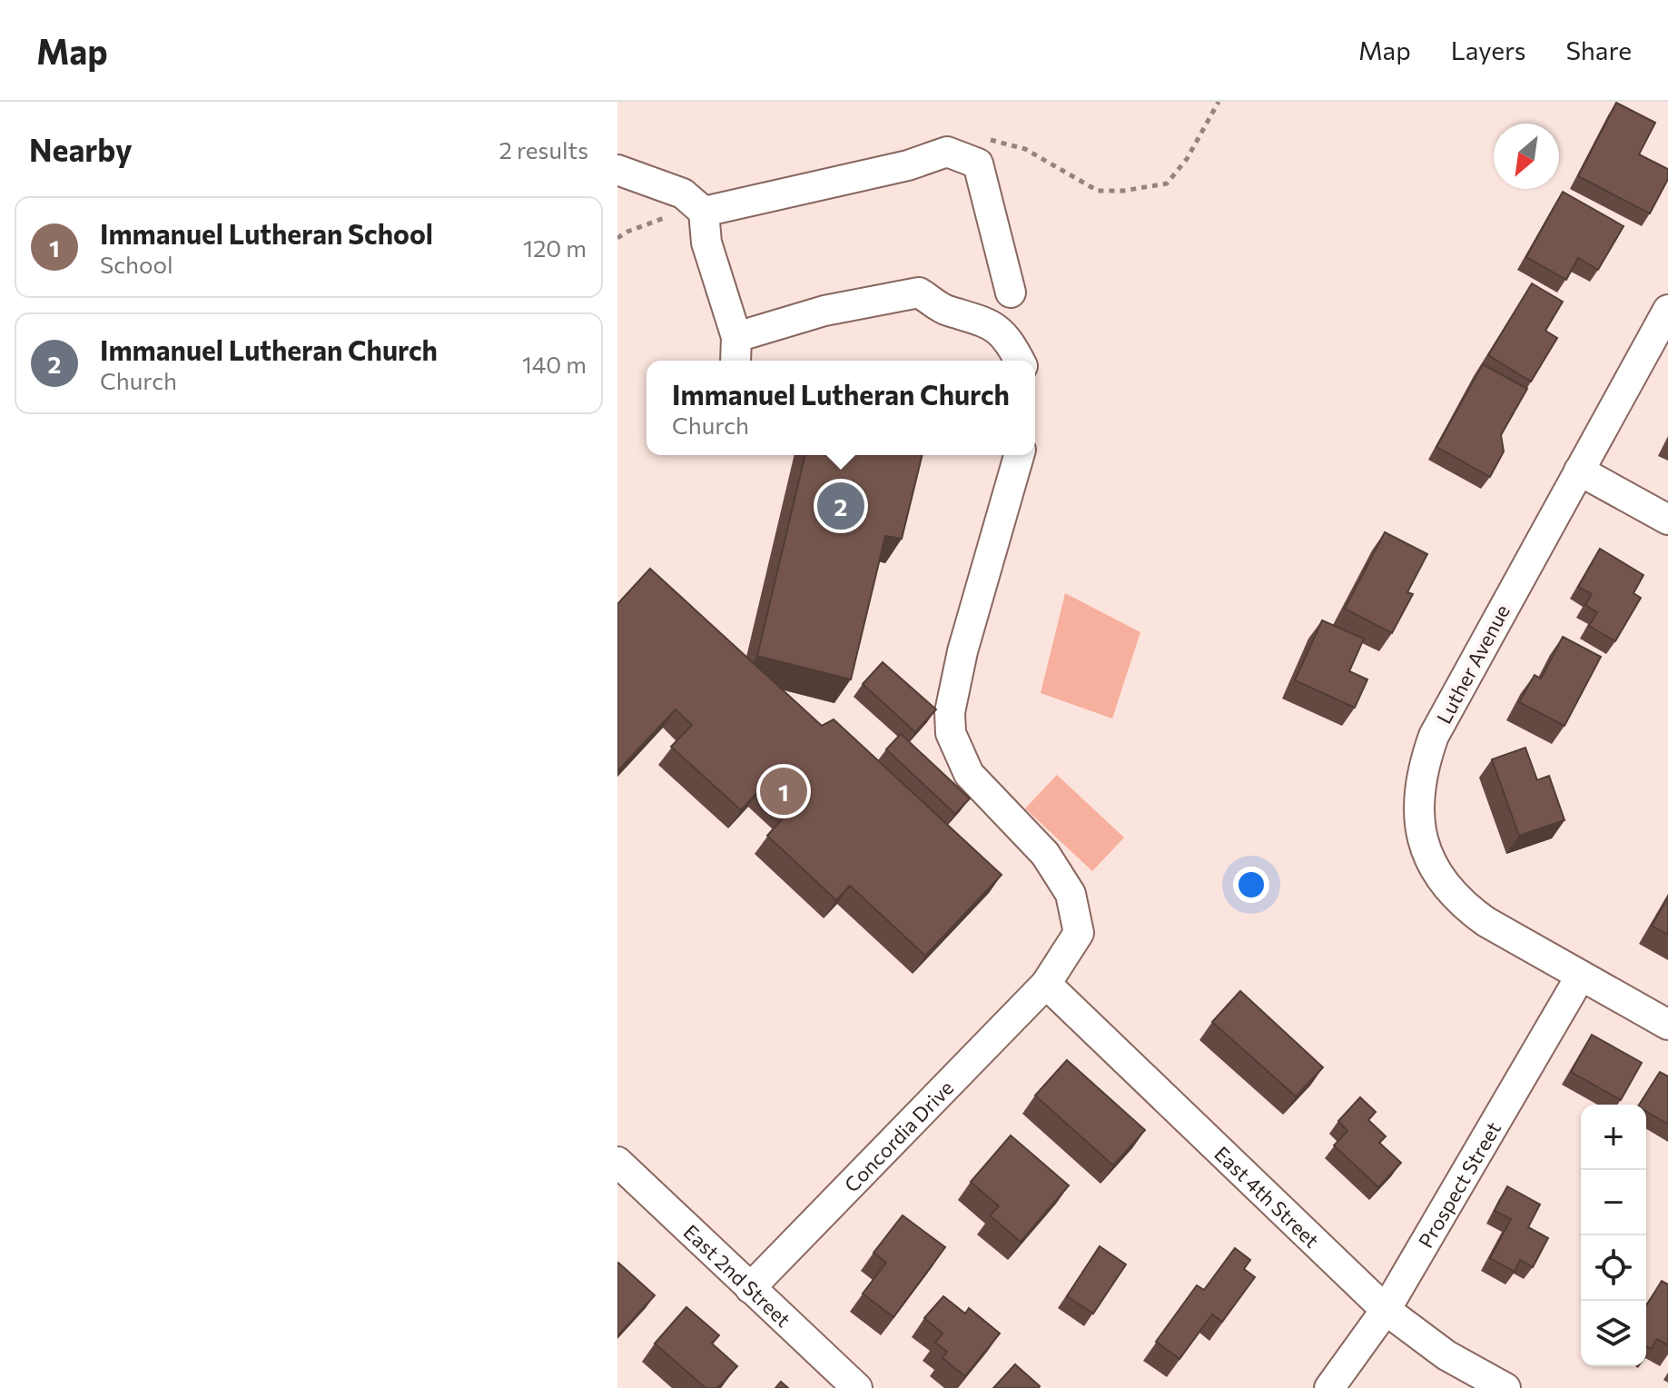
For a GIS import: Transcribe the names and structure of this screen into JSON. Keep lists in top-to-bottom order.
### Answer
{
  "streets": {
    "street": [
      "Luther Avenue",
      "Concordia Drive",
      "Prospect Street",
      "East 4th Street",
      "East 2nd Street"
    ]
  },
  "crossings": [
    ["Luther Avenue", "Prospect Street"],
    ["Concordia Drive", "East 4th Street"],
    ["Concordia Drive", "East 2nd Street"],
    ["Prospect Street", "East 4th Street"]
  ],
  "north": "bottom left",
  "page": {
    "header": "Map",
    "nav": ["Map", "Layers", "Share"],
    "heading": ["Nearby", "2 results"],
    "list": [
      {
        "mark": "1",
        "name": "Immanuel Lutheran School",
        "note": "School",
        "value": "120 m"
      },
      {
        "mark": "2",
        "name": "Immanuel Lutheran Church",
        "note": "Church",
        "value": "140 m"
      }
    ],
    "popup": ["Immanuel Lutheran Church", "Church"],
    "pins": ["2", "1"],
    "map_buttons": ["+", "−"]
  }
}
